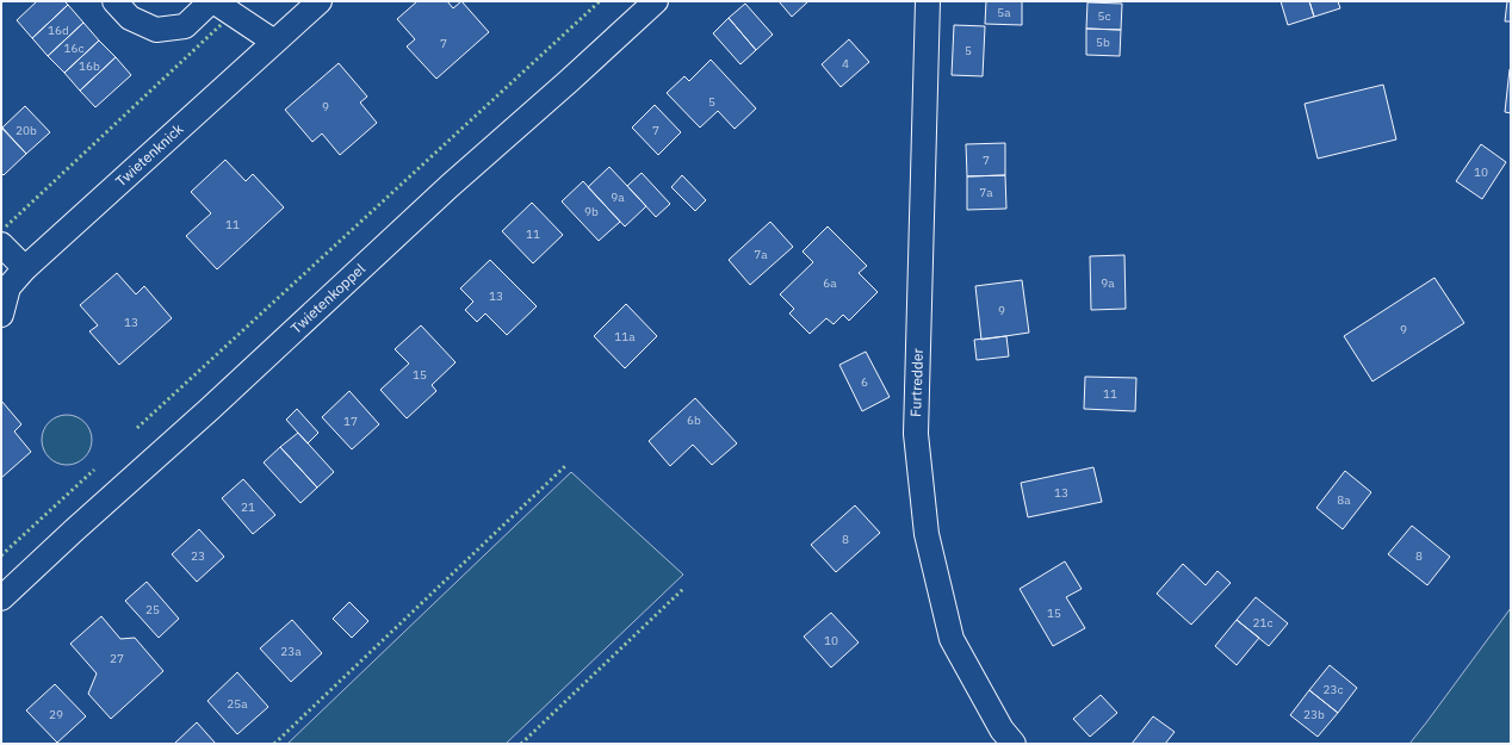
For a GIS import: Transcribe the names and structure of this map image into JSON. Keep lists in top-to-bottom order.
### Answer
{
  "streets": {
    "street": ["Twietenknick", "Twietenkoppel", "Furtredder"]
  },
  "house_numbers": [
    "5a",
    "5c",
    "16d",
    "5b",
    "7",
    "16c",
    "5",
    "4",
    "16b",
    "5",
    "9",
    "20b",
    "7",
    "7",
    "10",
    "7a",
    "9a",
    "9b",
    "11",
    "11",
    "7a",
    "6a",
    "9a",
    "13",
    "9",
    "13",
    "9",
    "11a",
    "15",
    "6",
    "11",
    "6b",
    "17",
    "13",
    "8a",
    "21",
    "8",
    "23",
    "8",
    "25",
    "15",
    "21c",
    "10",
    "23a",
    "27",
    "23c",
    "25a",
    "29",
    "23b"
  ]
}
